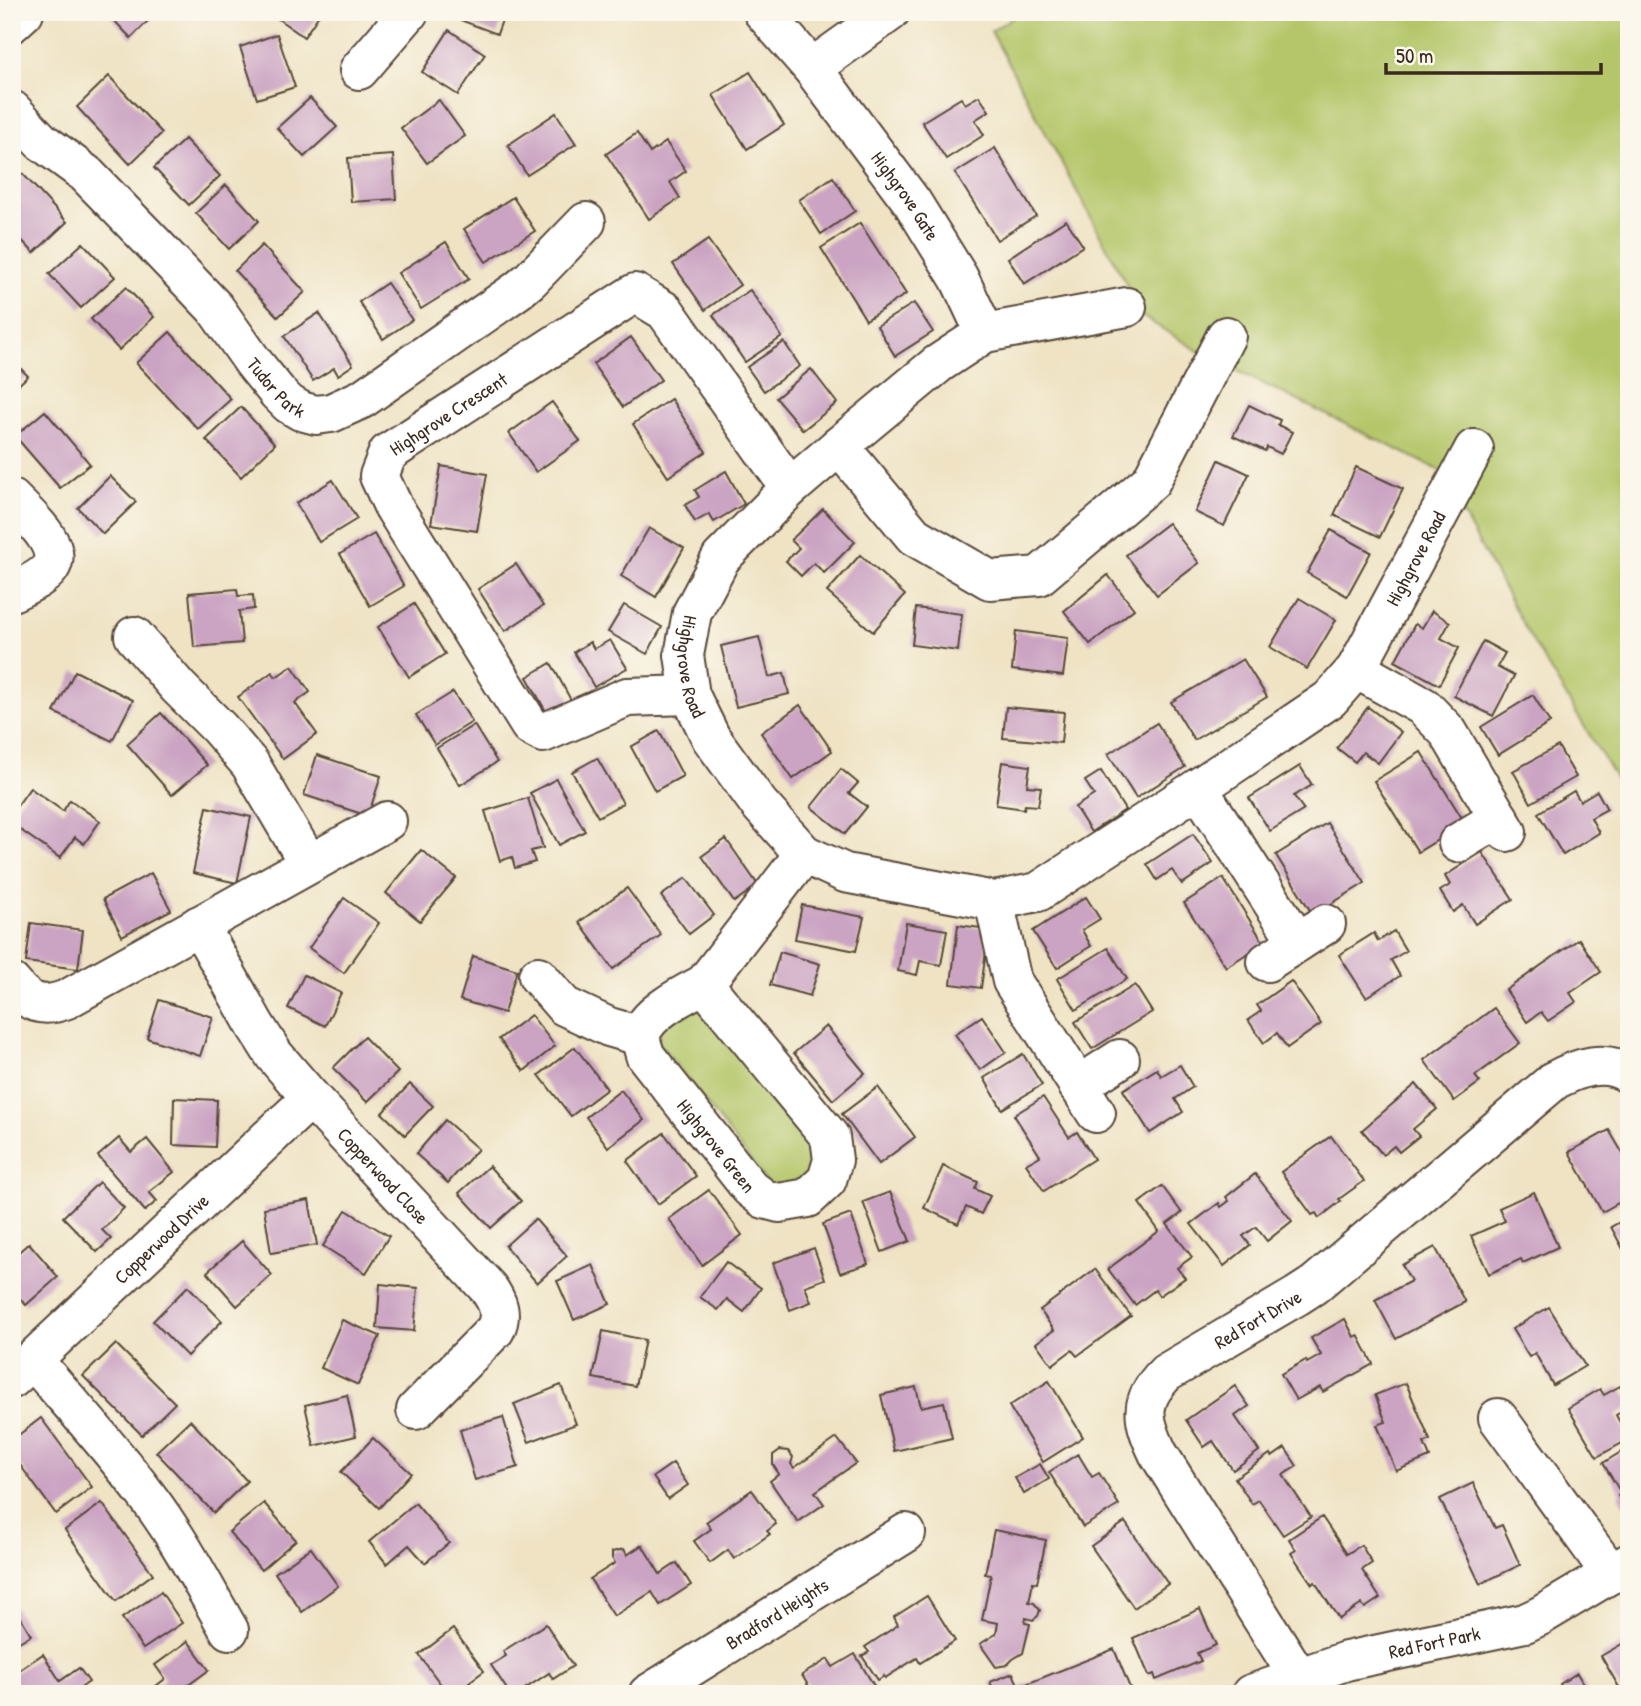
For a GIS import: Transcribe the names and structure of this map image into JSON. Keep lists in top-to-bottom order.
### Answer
{
  "streets": {
    "street": [
      "Highgrove Gate",
      "Tudor Park",
      "Highgrove Crescent",
      "Highgrove Road",
      "Highgrove Green",
      "Copperwood Close",
      "Copperwood Drive",
      "Red Fort Drive",
      "Bradford Heights",
      "Red Fort Park"
    ]
  },
  "crossings": [
    ["Highgrove Gate", "Highgrove Road"],
    ["Highgrove Crescent", "Highgrove Road"],
    ["Copperwood Close", "Copperwood Drive"],
    ["Red Fort Drive", "Red Fort Park"]
  ],
  "scale_bar": "50 m"
}
